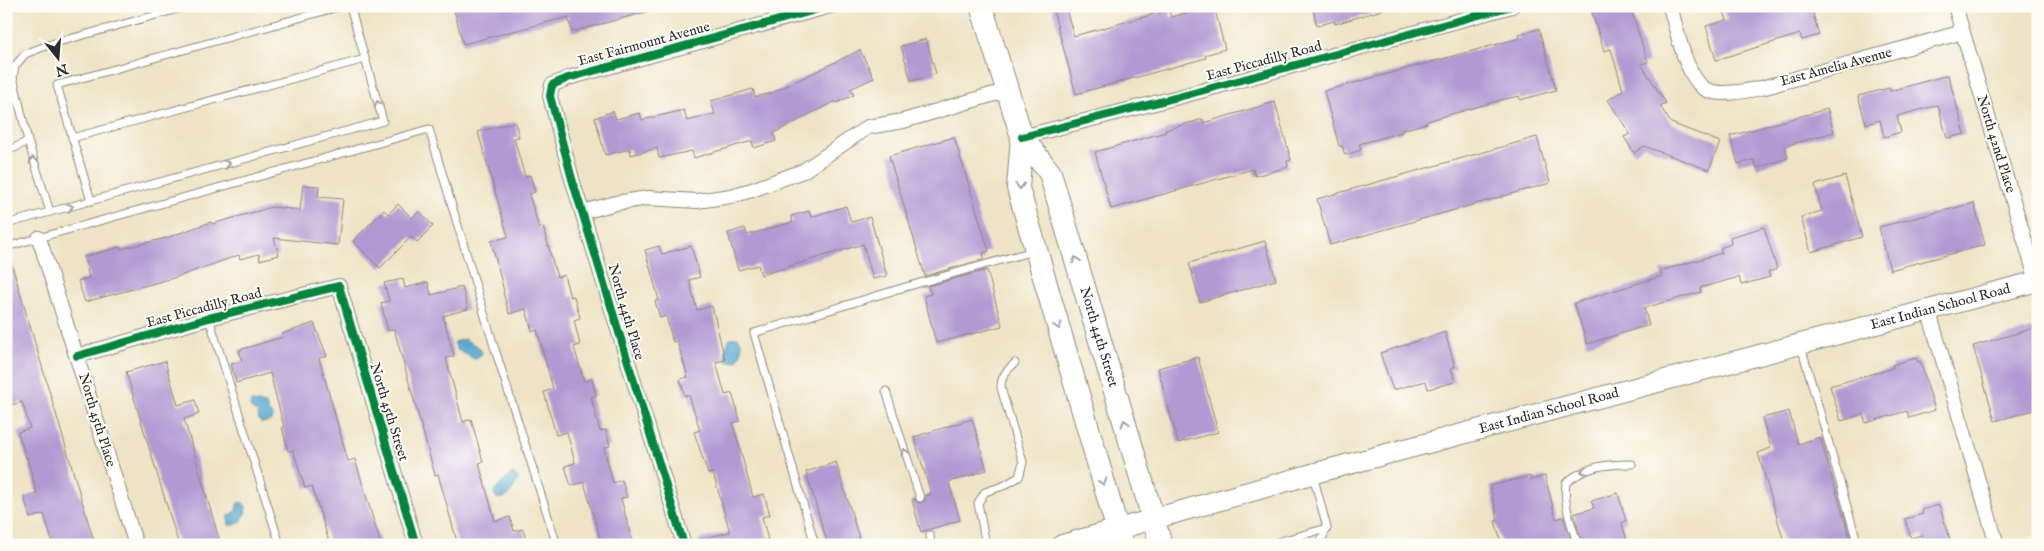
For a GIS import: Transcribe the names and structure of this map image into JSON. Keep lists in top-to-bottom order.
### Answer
{
  "streets": {
    "main road": ["East Indian School Road", "North 44th Street"],
    "street": [
      "East Fairmount Avenue",
      "East Piccadilly Road",
      "East Amelia Avenue",
      "North 42nd Place",
      "North 44th Place",
      "North 45th Street",
      "North 45th Place"
    ]
  },
  "crossings": [
    ["East Fairmount Avenue", "North 44th Place"],
    ["East Piccadilly Road", "North 44th Street"],
    ["East Piccadilly Road", "North 45th Street"],
    ["East Piccadilly Road", "North 45th Place"],
    ["East Amelia Avenue", "North 42nd Place"],
    ["North 42nd Place", "East Indian School Road"],
    ["East Indian School Road", "North 44th Street"]
  ],
  "north": "bottom"
}
